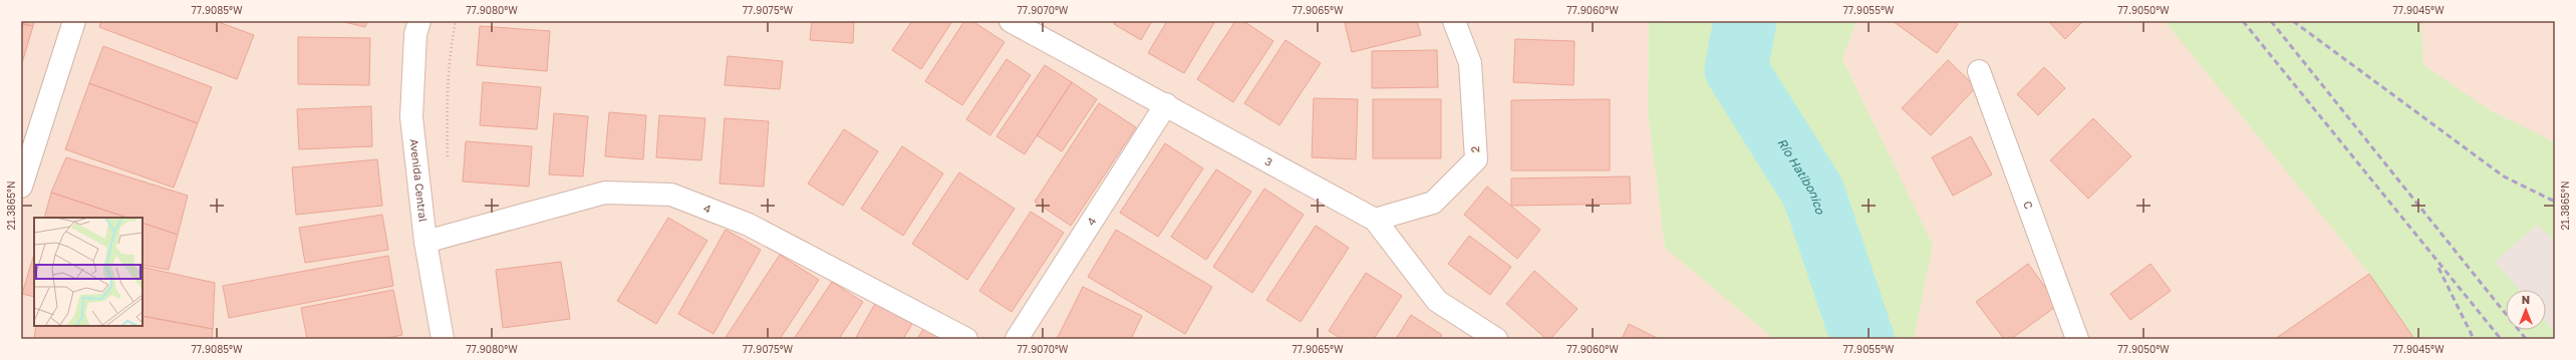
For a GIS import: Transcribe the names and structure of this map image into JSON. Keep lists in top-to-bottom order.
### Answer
{
  "streets": {
    "street": [
      "2",
      "3",
      "Avenida Central",
      "C",
      "4"
    ]
  },
  "crossings": [
    ["2", "3"],
    ["3", "4"],
    ["Avenida Central", "4"]
  ],
  "water": ["Río Hatibonico"],
  "north": "top",
  "coordinates": [
    "77.9085°W",
    "77.9080°W",
    "77.9075°W",
    "77.9070°W",
    "77.9065°W",
    "77.9060°W",
    "77.9055°W",
    "77.9050°W",
    "77.9045°W",
    "21.3865°N"
  ]
}
